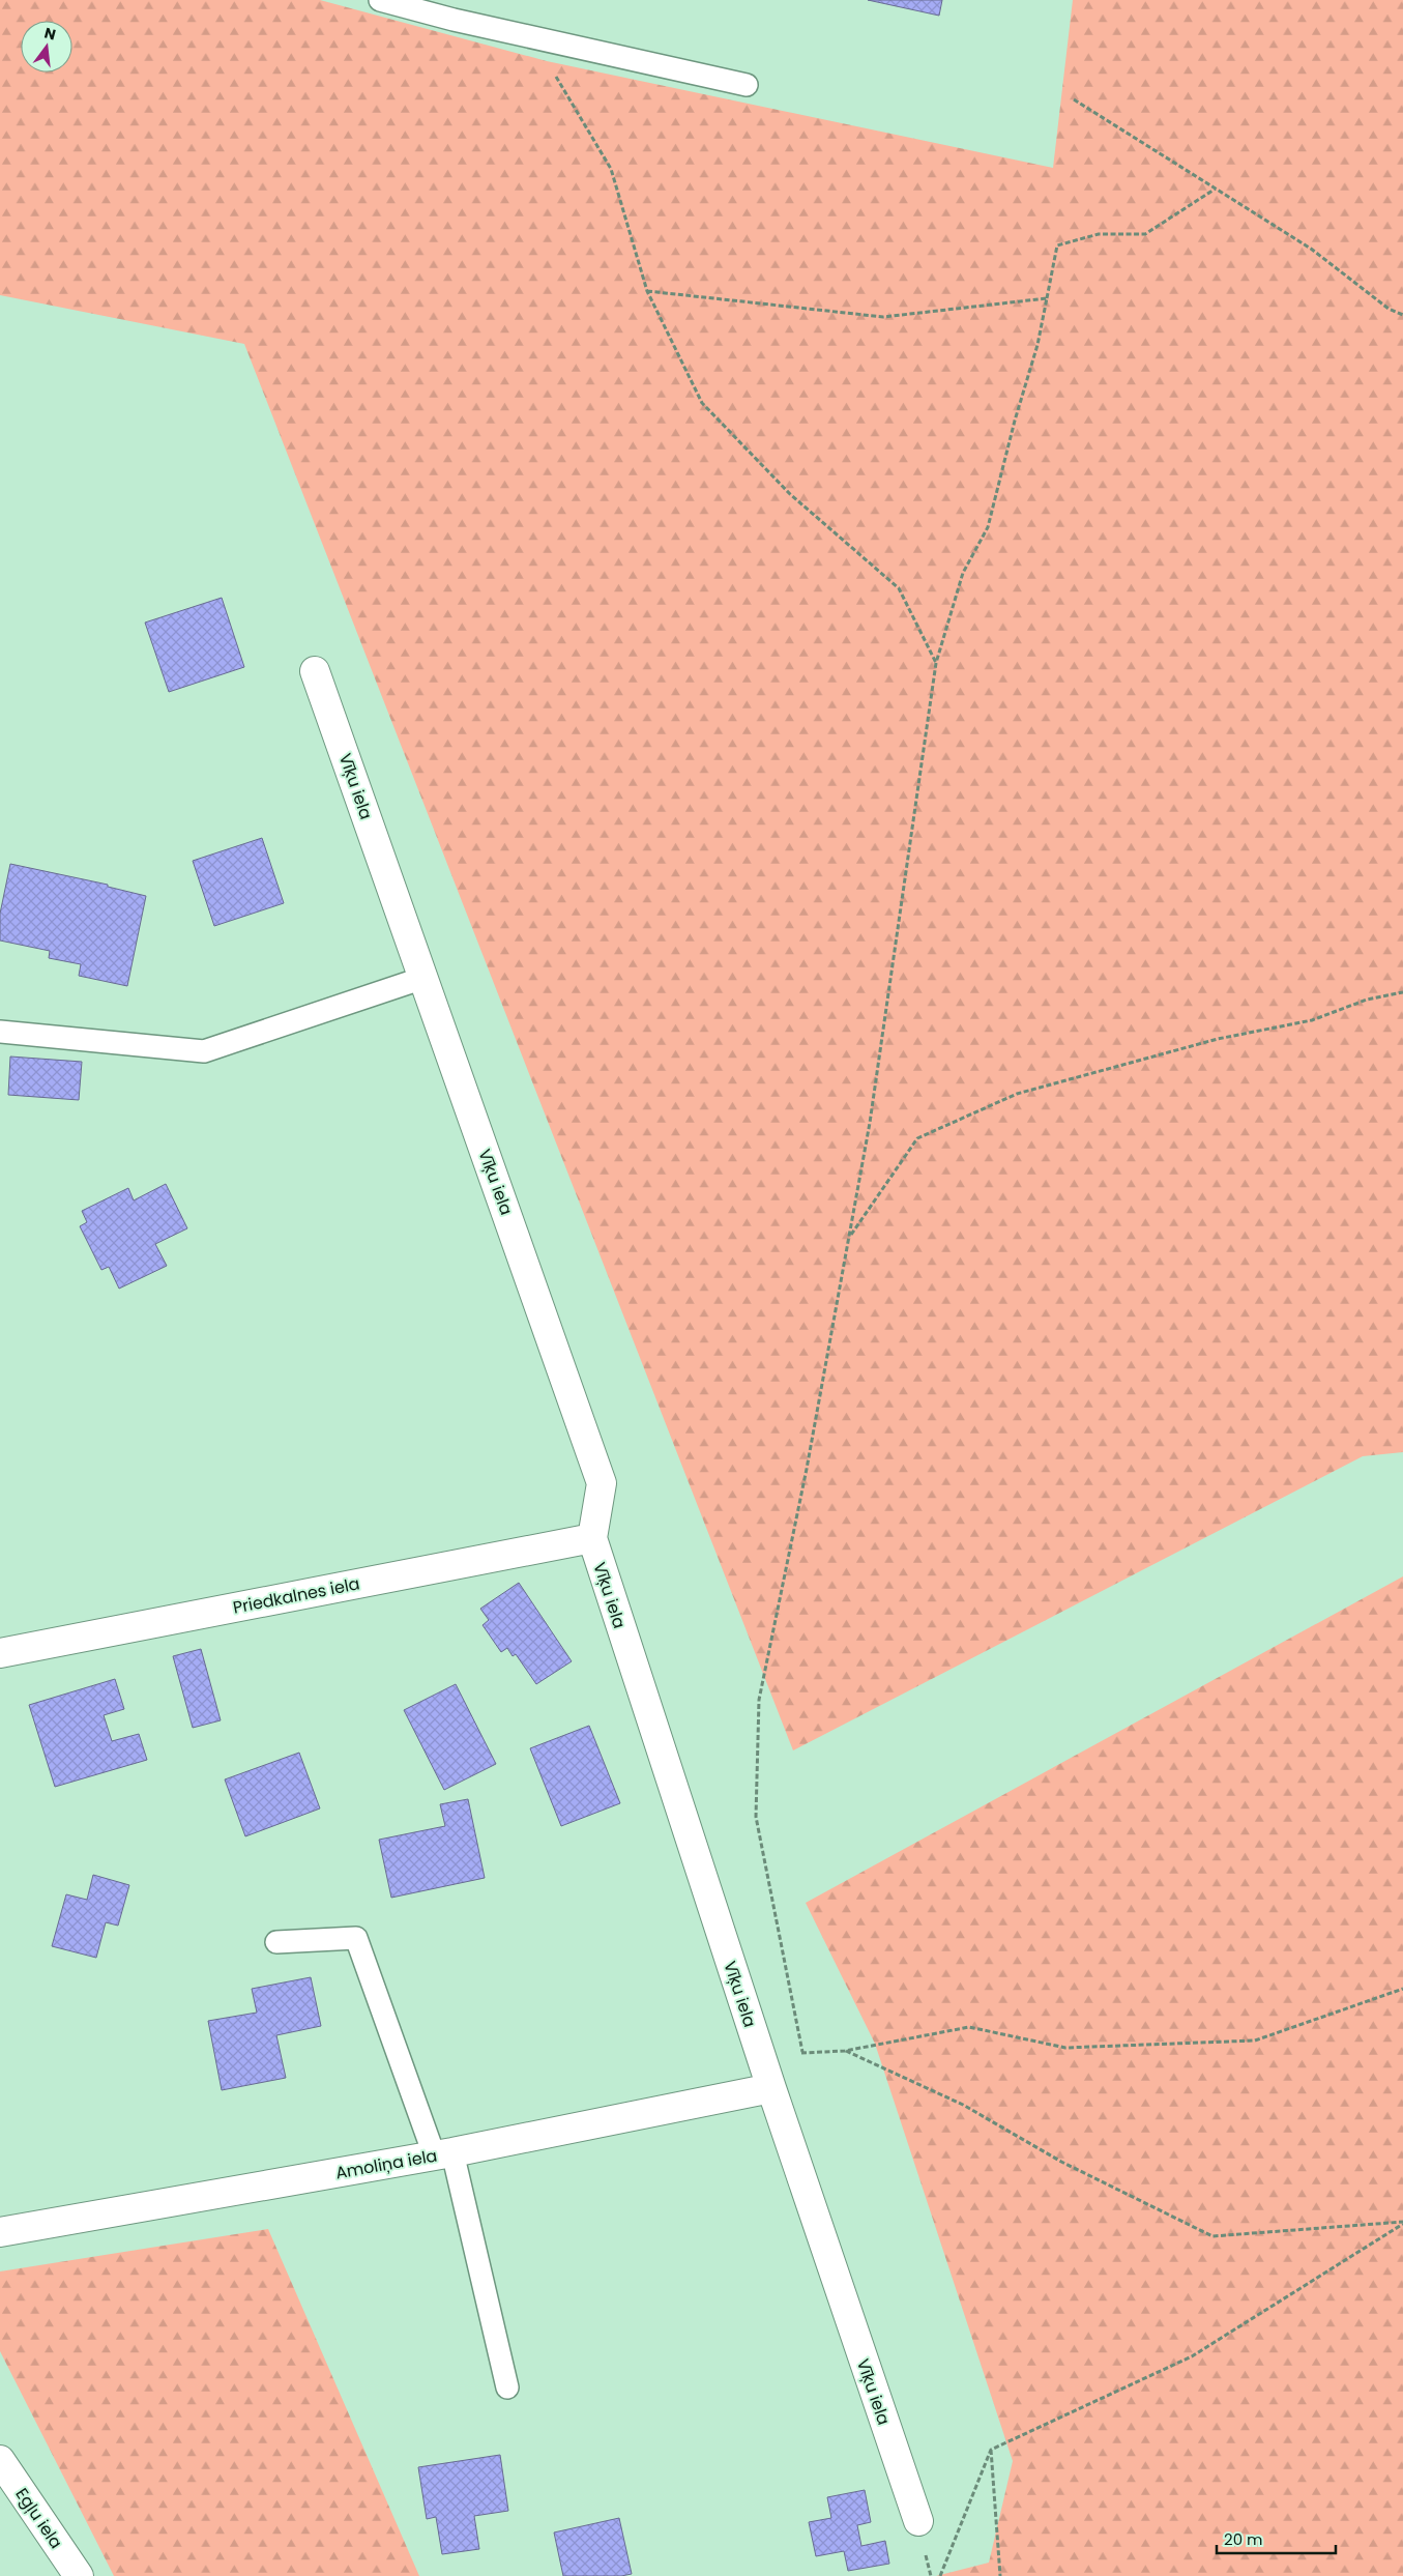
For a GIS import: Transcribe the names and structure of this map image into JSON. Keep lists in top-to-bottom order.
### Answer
{
  "streets": {
    "street": [
      "Vīķu iela",
      "Priedkalnes iela",
      "Amoliņa iela",
      "Egļu iela"
    ]
  },
  "crossings": [
    ["Vīķu iela", "Priedkalnes iela"],
    ["Vīķu iela", "Amoliņa iela"]
  ],
  "scale_bar": "20 m",
  "north": "top"
}
